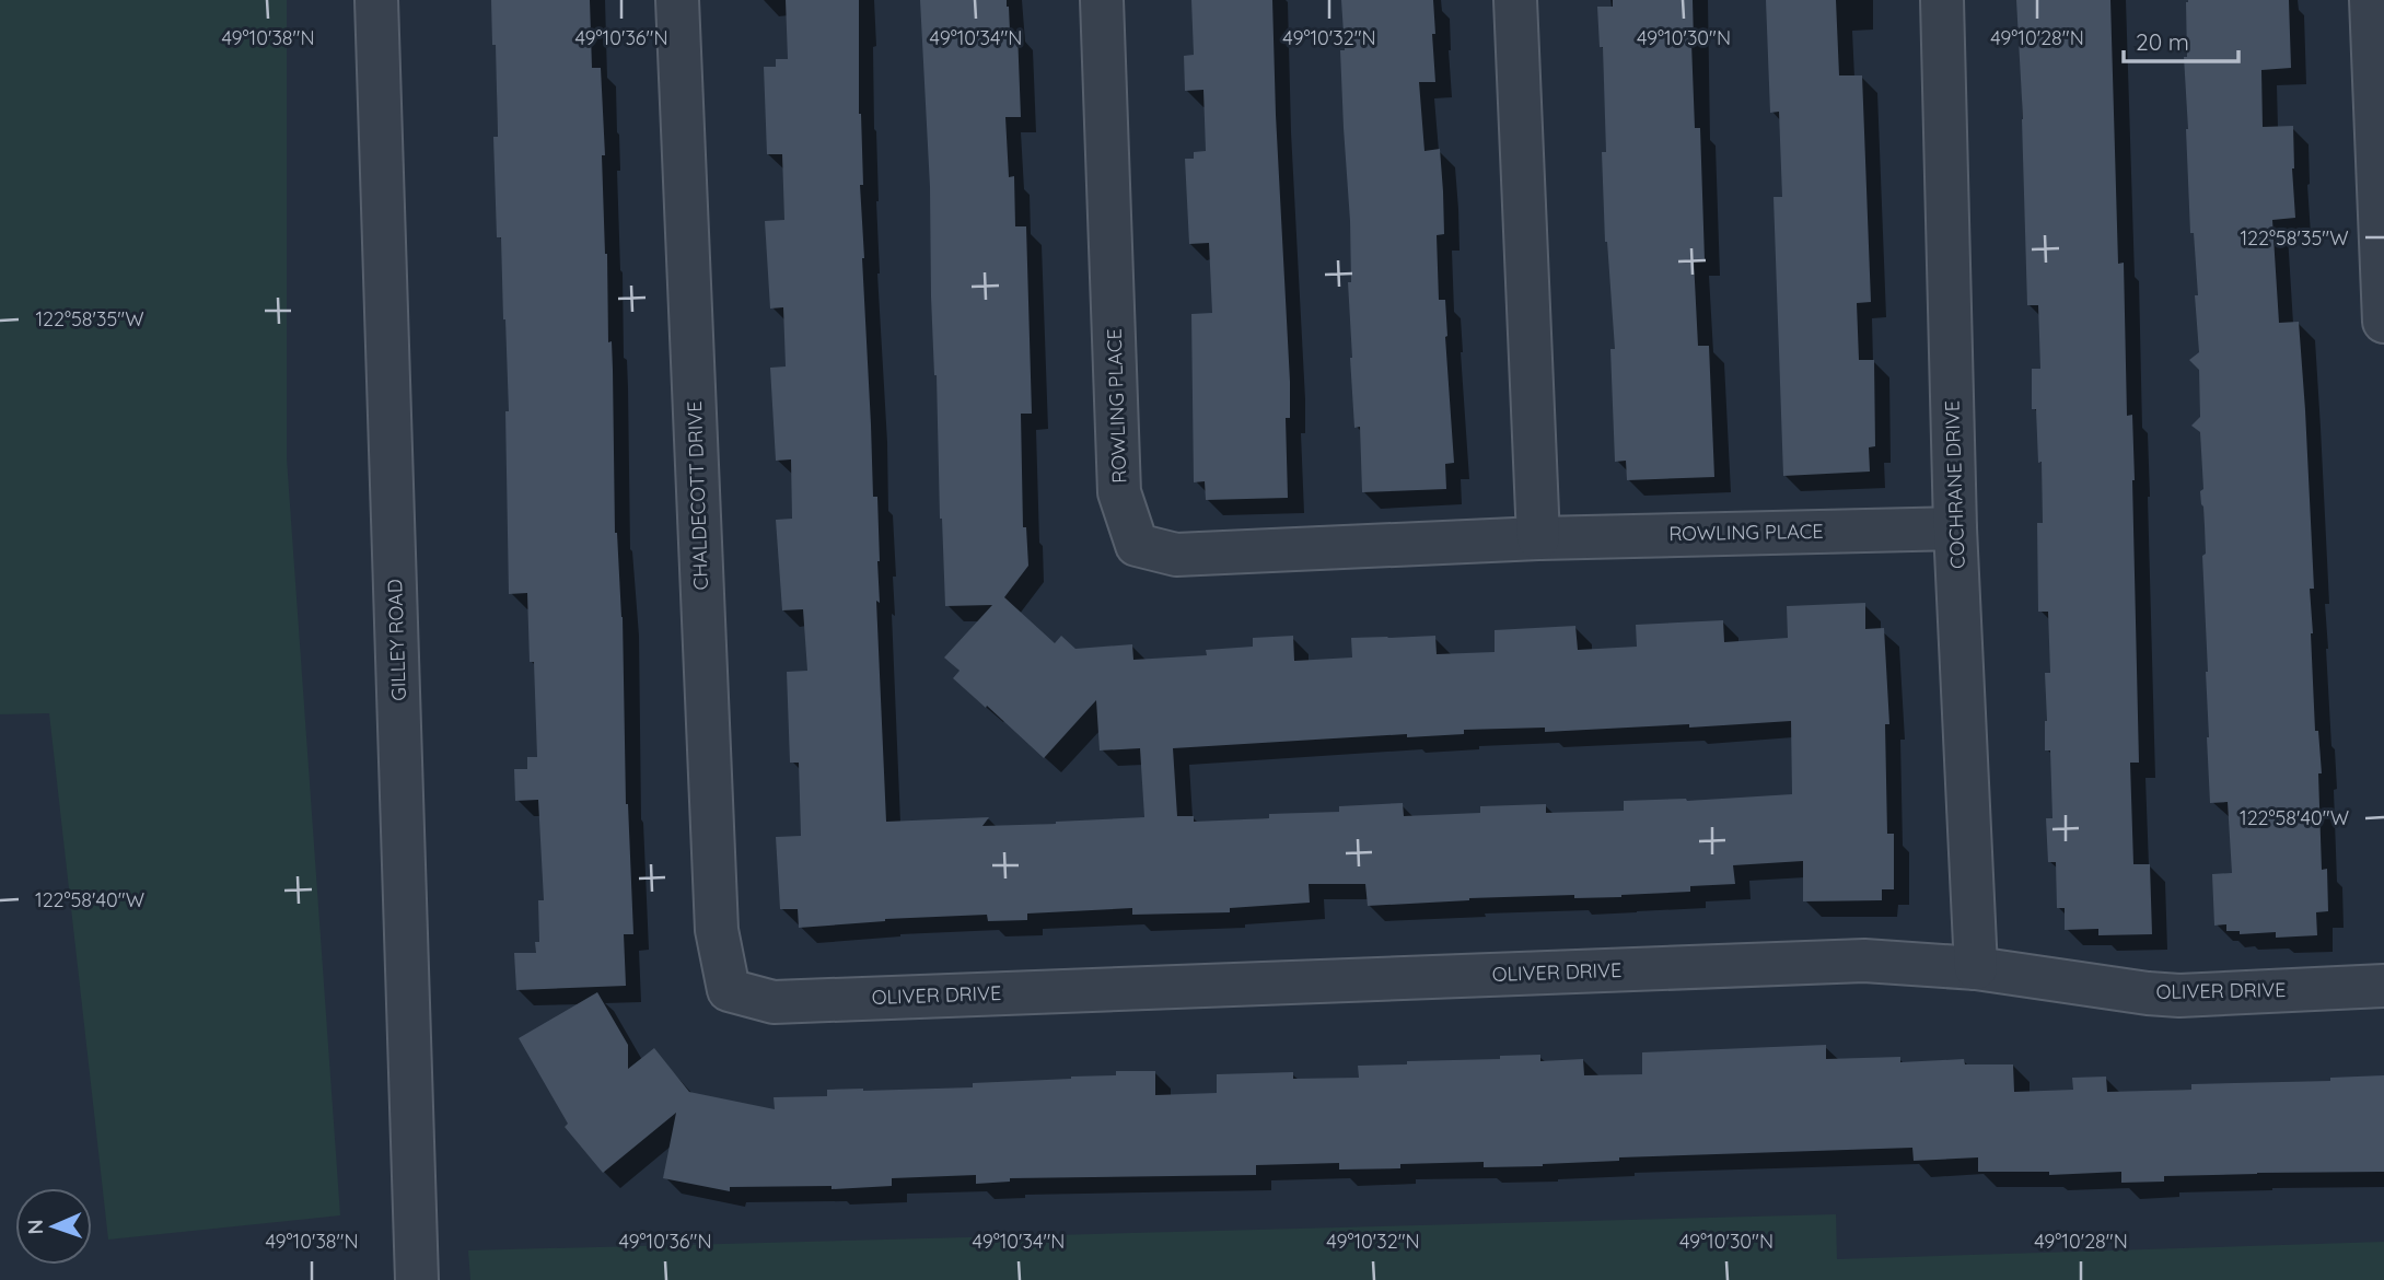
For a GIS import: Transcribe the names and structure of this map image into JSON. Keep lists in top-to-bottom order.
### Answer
{
  "streets": {
    "street": [
      "ROWLING PLACE",
      "COCHRANE DRIVE",
      "CHALDECOTT DRIVE",
      "GILLEY ROAD",
      "OLIVER DRIVE"
    ]
  },
  "crossings": [
    ["ROWLING PLACE", "COCHRANE DRIVE"],
    ["COCHRANE DRIVE", "OLIVER DRIVE"],
    ["CHALDECOTT DRIVE", "OLIVER DRIVE"]
  ],
  "scale_bar": "20 m",
  "north": "left",
  "coordinates": [
    "49°10'38\"N",
    "49°10'36\"N",
    "49°10'34\"N",
    "49°10'32\"N",
    "49°10'30\"N",
    "49°10'28\"N",
    "122°58'35\"W",
    "122°58'40\"W"
  ]
}
